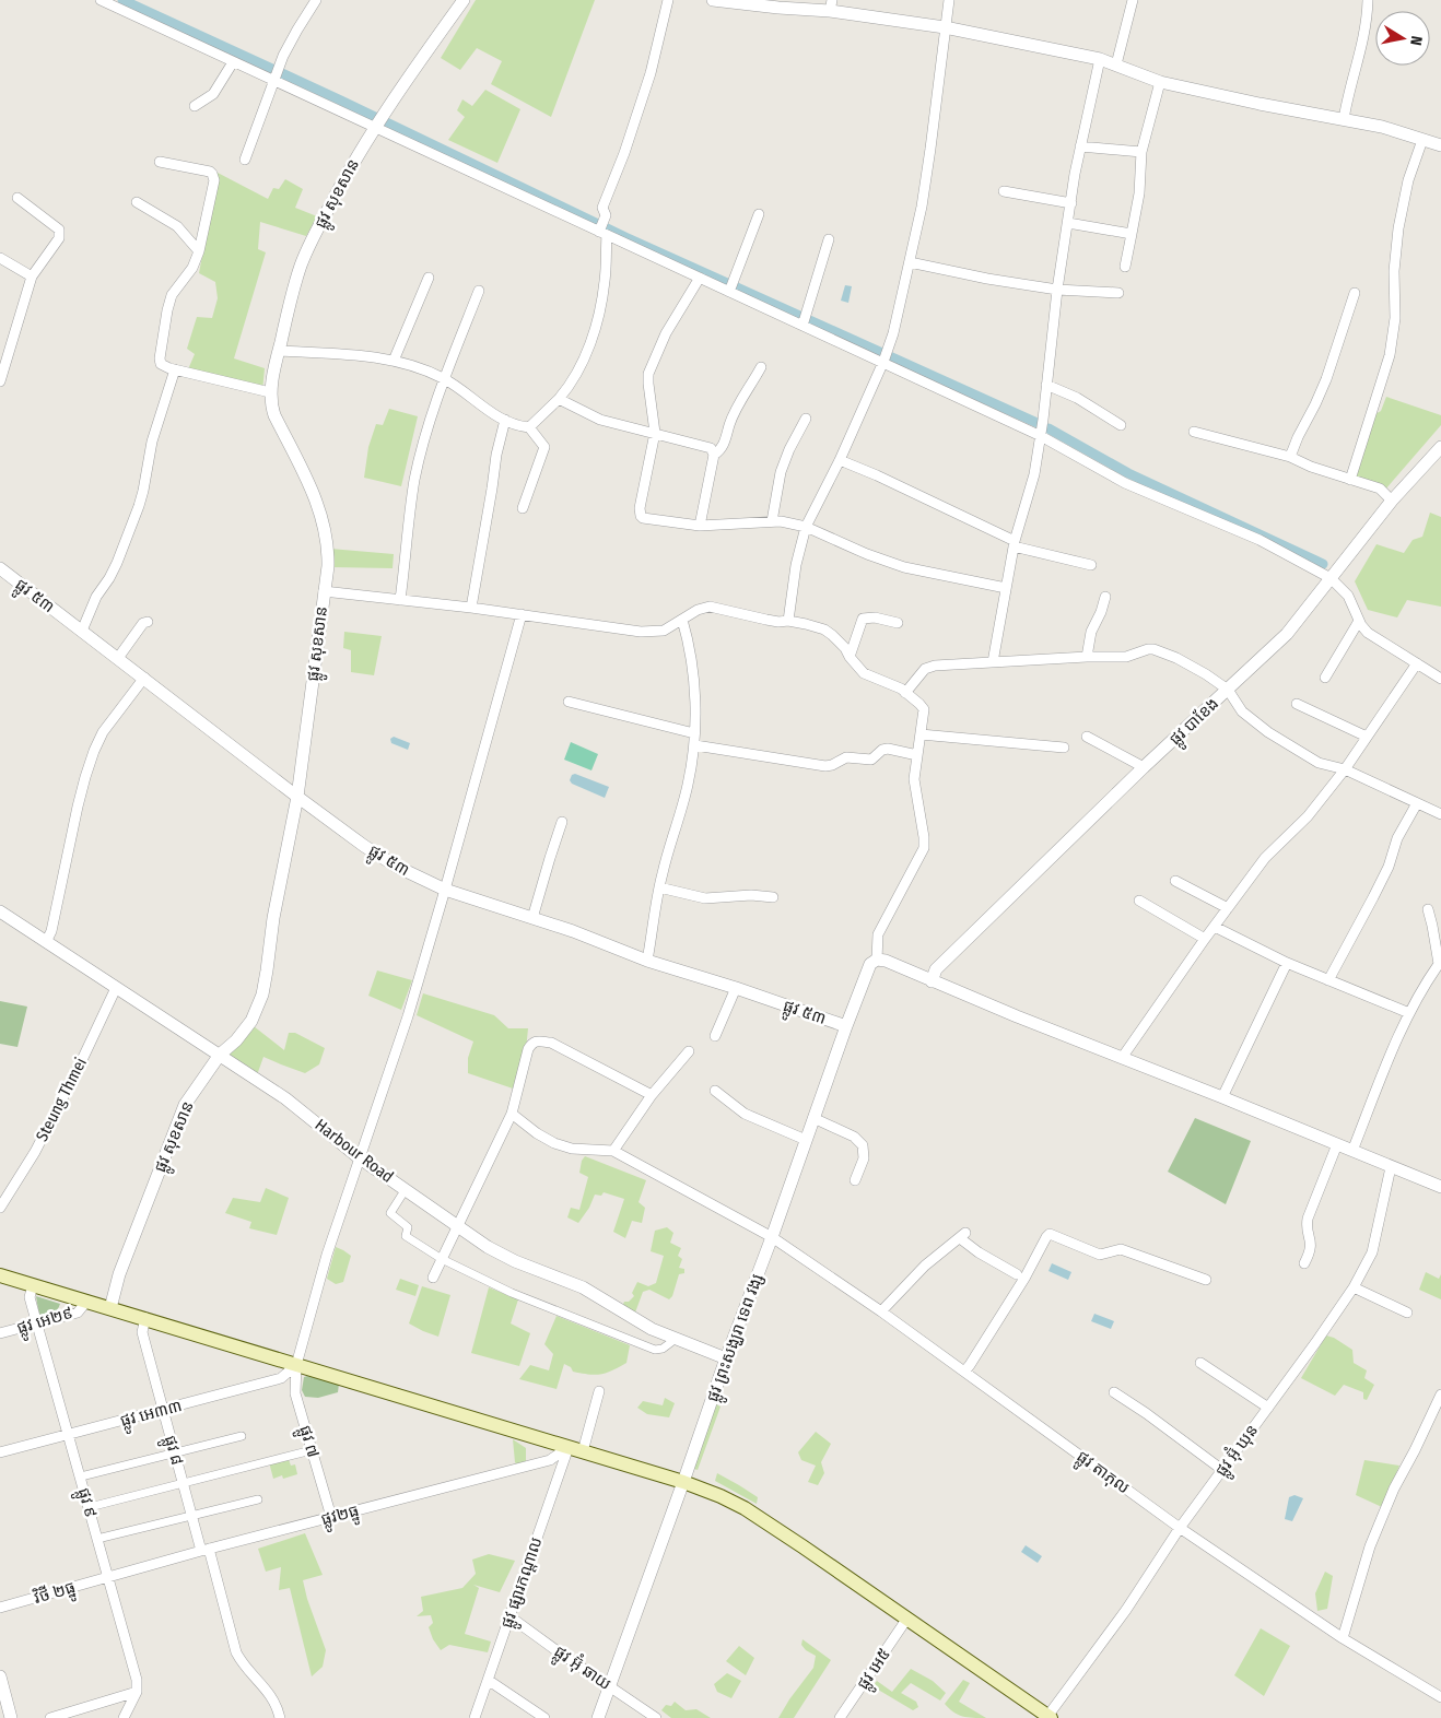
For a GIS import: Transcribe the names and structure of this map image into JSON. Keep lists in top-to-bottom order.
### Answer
{
  "streets": {
    "street": [
      "ផ្លូវ សុខសាន",
      "ផ្លូវ ៥៣",
      "ផ្លូវ បាខែង",
      "Steung Thmei",
      "Harbour Road",
      "ផ្លូវ អេ២៩",
      "ផ្លូវ ព្រះសង្ឃរា ទេព វង្ស",
      "ផ្លូវ អេ៣៣",
      "ផ្លូវ ៧",
      "ផ្លូវ ៨",
      "ផ្លូវ អ៊ុំ ឃុន",
      "ផ្លូវ តាភុល",
      "ផ្លូវ ៩",
      "ផ្លូវ២ធ្នូ",
      "ផ្លូវ ផ្សារកណ្តាល",
      "វិថី ២ធ្នូ",
      "ផ្លូវ អ៊ុំ ឆាយ",
      "ផ្លូវ អេ៥"
    ]
  },
  "crossings": [
    ["ផ្លូវ សុខសាន", "ផ្លូវ ៥៣"],
    ["ផ្លូវ សុខសាន", "Harbour Road"],
    ["ផ្លូវ ៥៣", "ផ្លូវ ព្រះសង្ឃរា ទេព វង្ស"],
    ["ផ្លូវ ៥៣", "ផ្លូវ ៧"],
    ["Steung Thmei", "Harbour Road"],
    ["Harbour Road", "ផ្លូវ ព្រះសង្ឃរា ទេព វង្ស"],
    ["Harbour Road", "ផ្លូវ ៧"],
    ["ផ្លូវ អេ២៩", "ផ្លូវ ៩"],
    ["ផ្លូវ ព្រះសង្ឃរា ទេព វង្ស", "ផ្លូវ តាភុល"],
    ["ផ្លូវ ព្រះសង្ឃរា ទេព វង្ស", "ផ្លូវ អ៊ុំ ឆាយ"],
    ["ផ្លូវ អេ៣៣", "ផ្លូវ ៧"],
    ["ផ្លូវ អេ៣៣", "ផ្លូវ ៨"],
    ["ផ្លូវ អេ៣៣", "ផ្លូវ ៩"],
    ["ផ្លូវ ៧", "ផ្លូវ២ធ្នូ"],
    ["ផ្លូវ ៨", "ផ្លូវ២ធ្នូ"],
    ["ផ្លូវ អ៊ុំ ឃុន", "ផ្លូវ តាភុល"],
    ["ផ្លូវ ៩", "ផ្លូវ២ធ្នូ"],
    ["ផ្លូវ ៩", "វិថី ២ធ្នូ"],
    ["ផ្លូវ២ធ្នូ", "ផ្លូវ ផ្សារកណ្តាល"],
    ["ផ្លូវ២ធ្នូ", "វិថី ២ធ្នូ"],
    ["ផ្លូវ ផ្សារកណ្តាល", "ផ្លូវ អ៊ុំ ឆាយ"]
  ],
  "north": "right"
}
